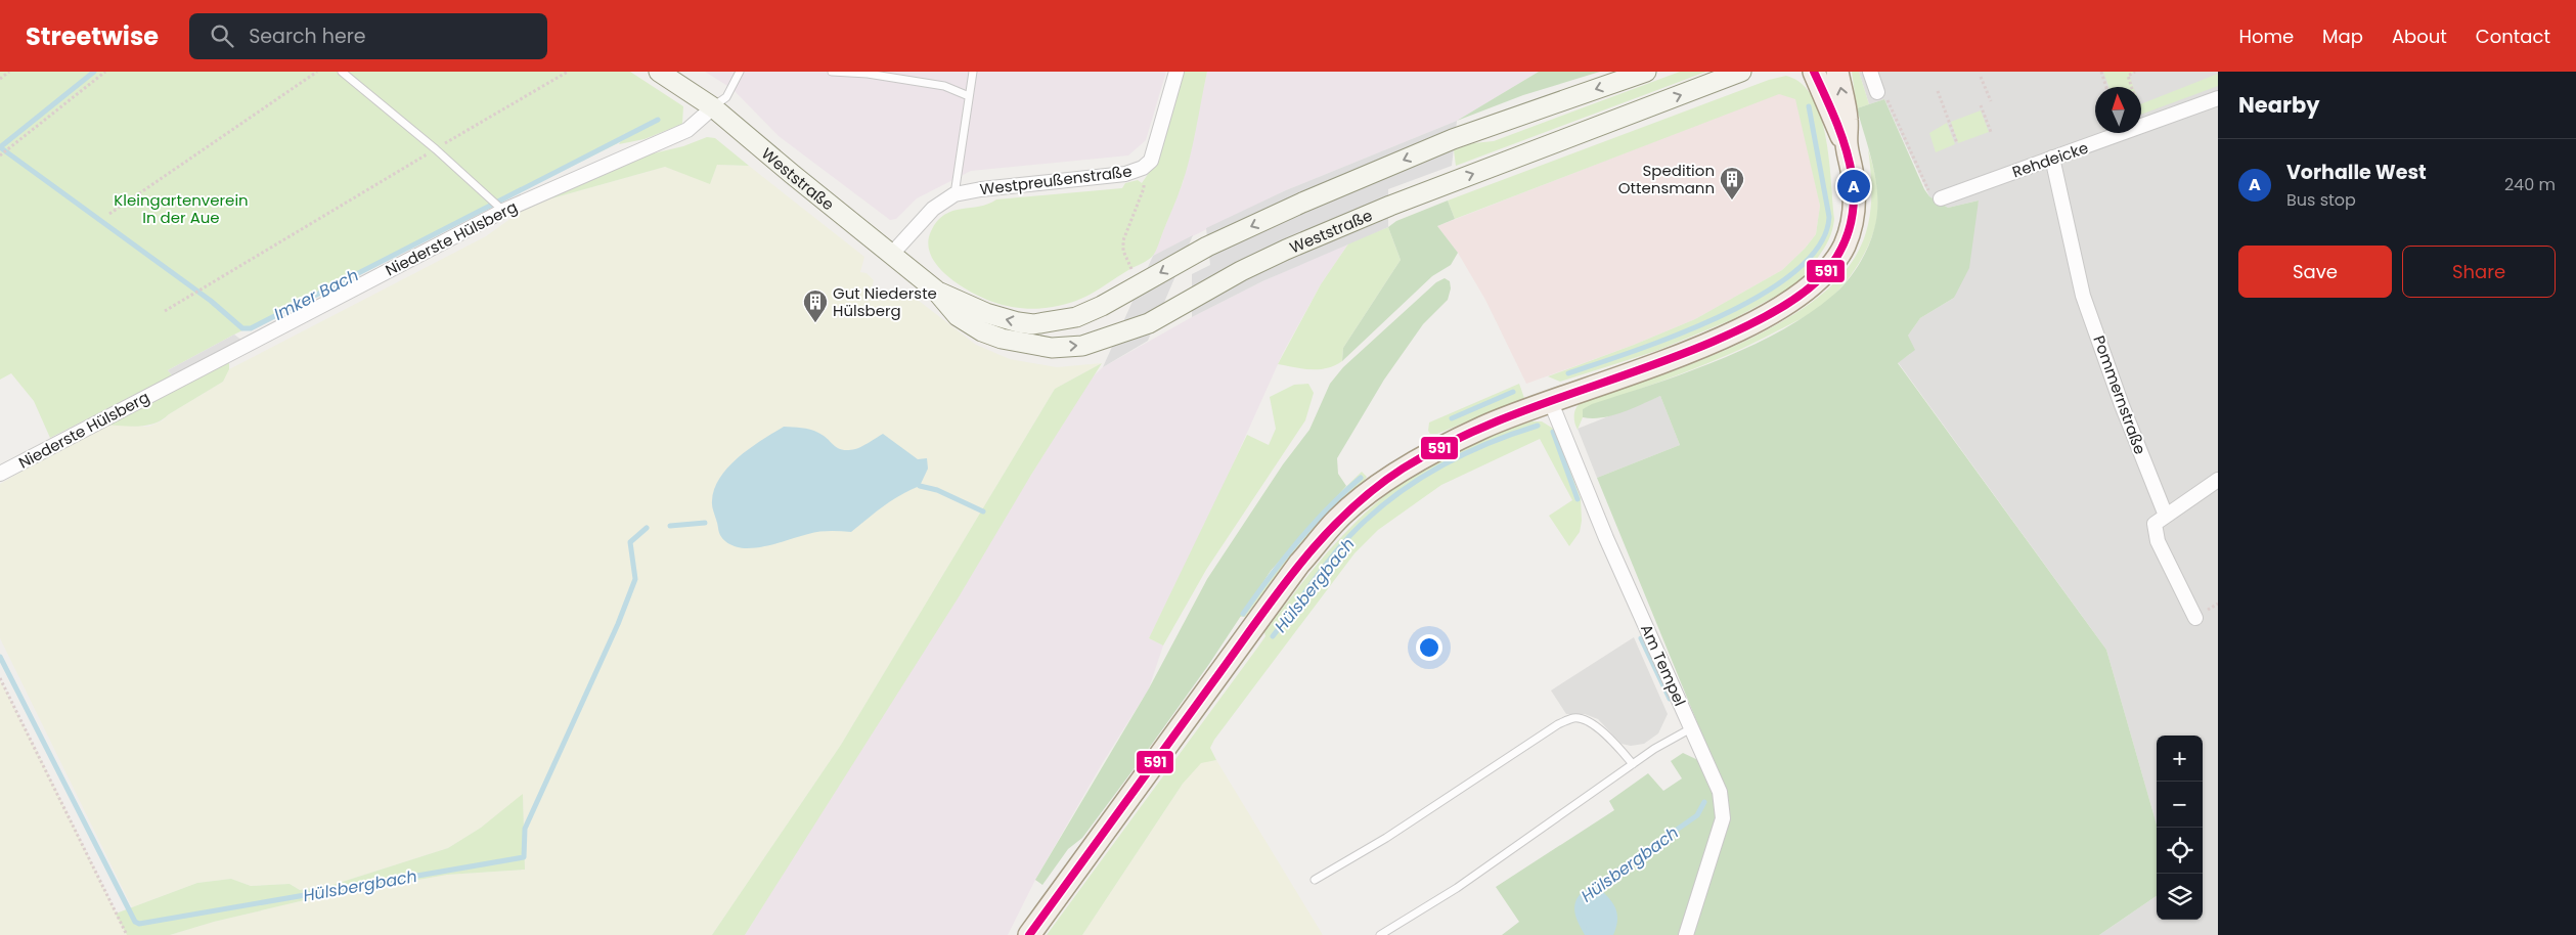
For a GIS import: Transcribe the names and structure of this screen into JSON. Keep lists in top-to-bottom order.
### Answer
{
  "streets": {
    "street": [
      "Rehdeicke",
      "Weststraße",
      "Westpreußenstraße",
      "Niederste Hülsberg",
      "Pommernstraße",
      "Am Tempel"
    ]
  },
  "crossings": [
    ["Rehdeicke", "Pommernstraße"],
    ["Weststraße", "Westpreußenstraße"],
    ["Weststraße", "Niederste Hülsberg"]
  ],
  "water": ["Imker Bach", "Hülsbergbach"],
  "parks": ["Kleingartenverein In der Aue"],
  "places": {
    "building": ["Spedition Ottensmann", "Gut Niederste Hülsberg"]
  },
  "lines": ["transit line 591"],
  "north": "top",
  "page": {
    "header": "Streetwise",
    "search": "Search here",
    "nav": [
      "Home",
      "Map",
      "About",
      "Contact"
    ],
    "heading": "Nearby",
    "list": [
      {
        "mark": "A",
        "name": "Vorhalle West",
        "note": "Bus stop",
        "value": "240 m"
      }
    ],
    "pins": "A",
    "buttons": ["Save", "Share"],
    "map_buttons": ["+", "−"]
  }
}
